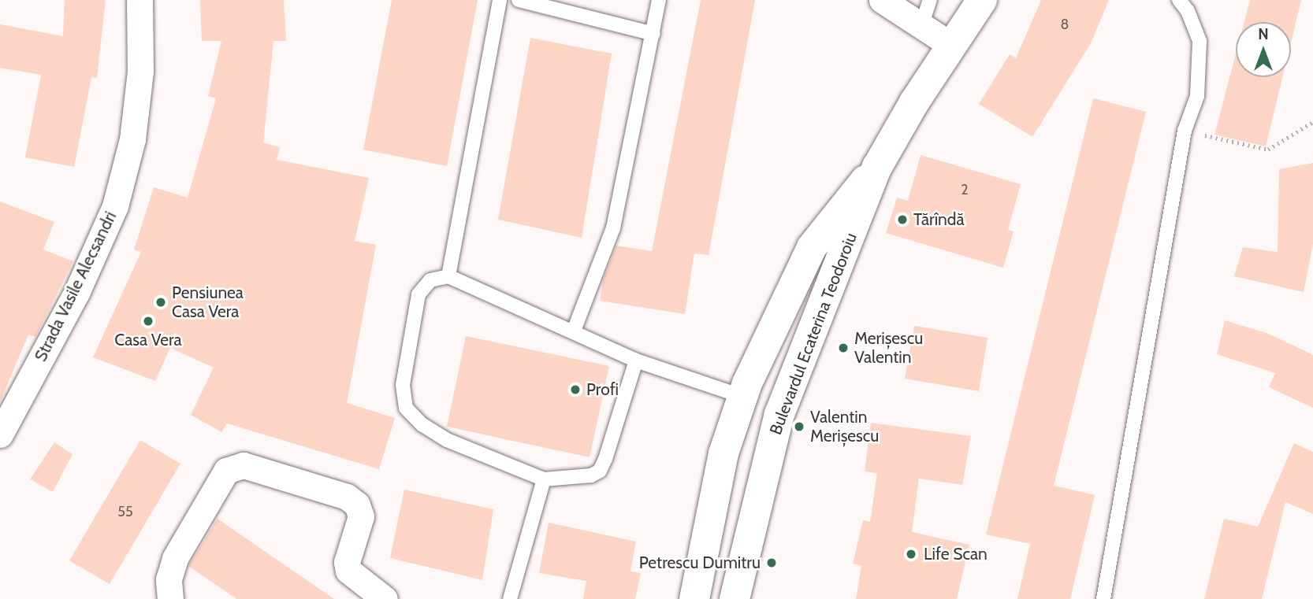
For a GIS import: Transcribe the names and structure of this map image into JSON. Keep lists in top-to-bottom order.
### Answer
{
  "streets": {
    "main road": ["Bulevardul Ecaterina Teodoroiu"],
    "street": ["Strada Vasile Alecsandri"]
  },
  "places": [
    "Tărîndă",
    "Pensiunea Casa Vera",
    "Casa Vera",
    "Merișescu Valentin",
    "Profi",
    "Valentin Merișescu",
    "Life Scan",
    "Petrescu Dumitru"
  ],
  "house_numbers": ["8", "2", "55"],
  "north": "top"
}
